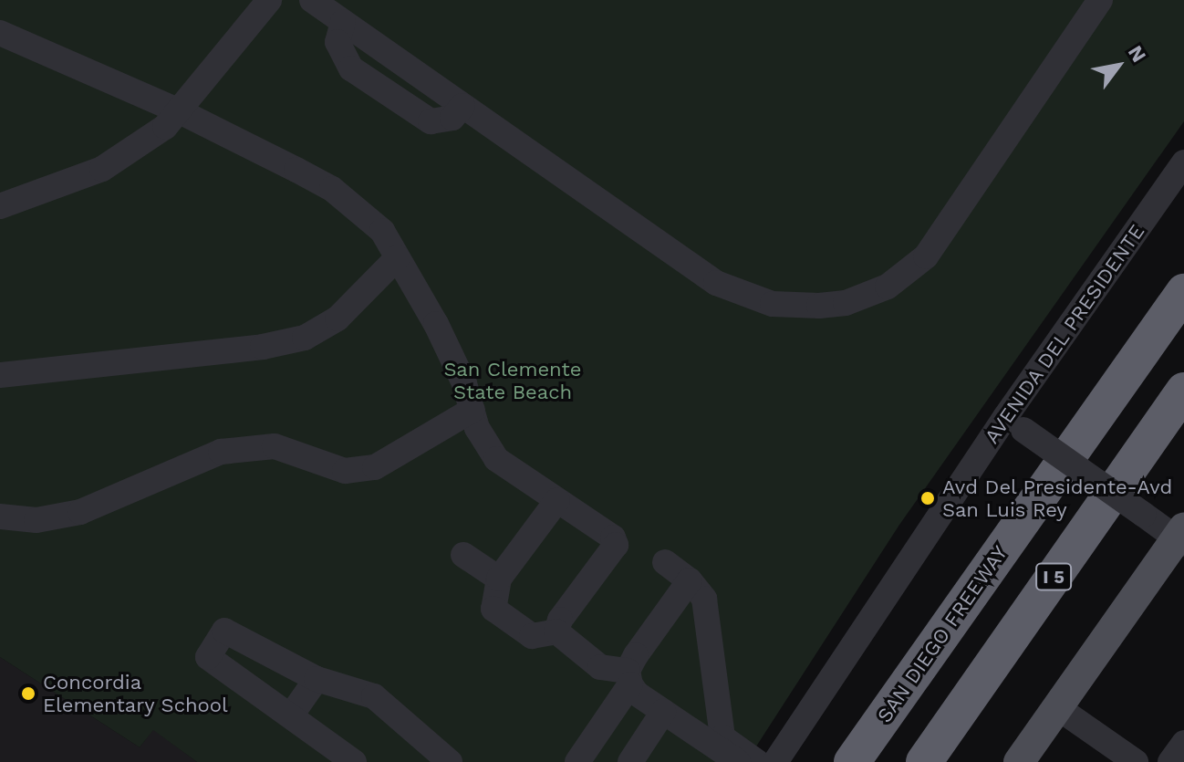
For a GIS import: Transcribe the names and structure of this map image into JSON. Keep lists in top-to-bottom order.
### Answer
{
  "streets": {
    "highway": ["I 5", "SAN DIEGO FREEWAY"],
    "street": ["AVENIDA DEL PRESIDENTE"]
  },
  "parks": ["San Clemente State Beach"],
  "places": ["Avd Del Presidente-Avd San Luis Rey", "Concordia Elementary School"],
  "north": "top right"
}
